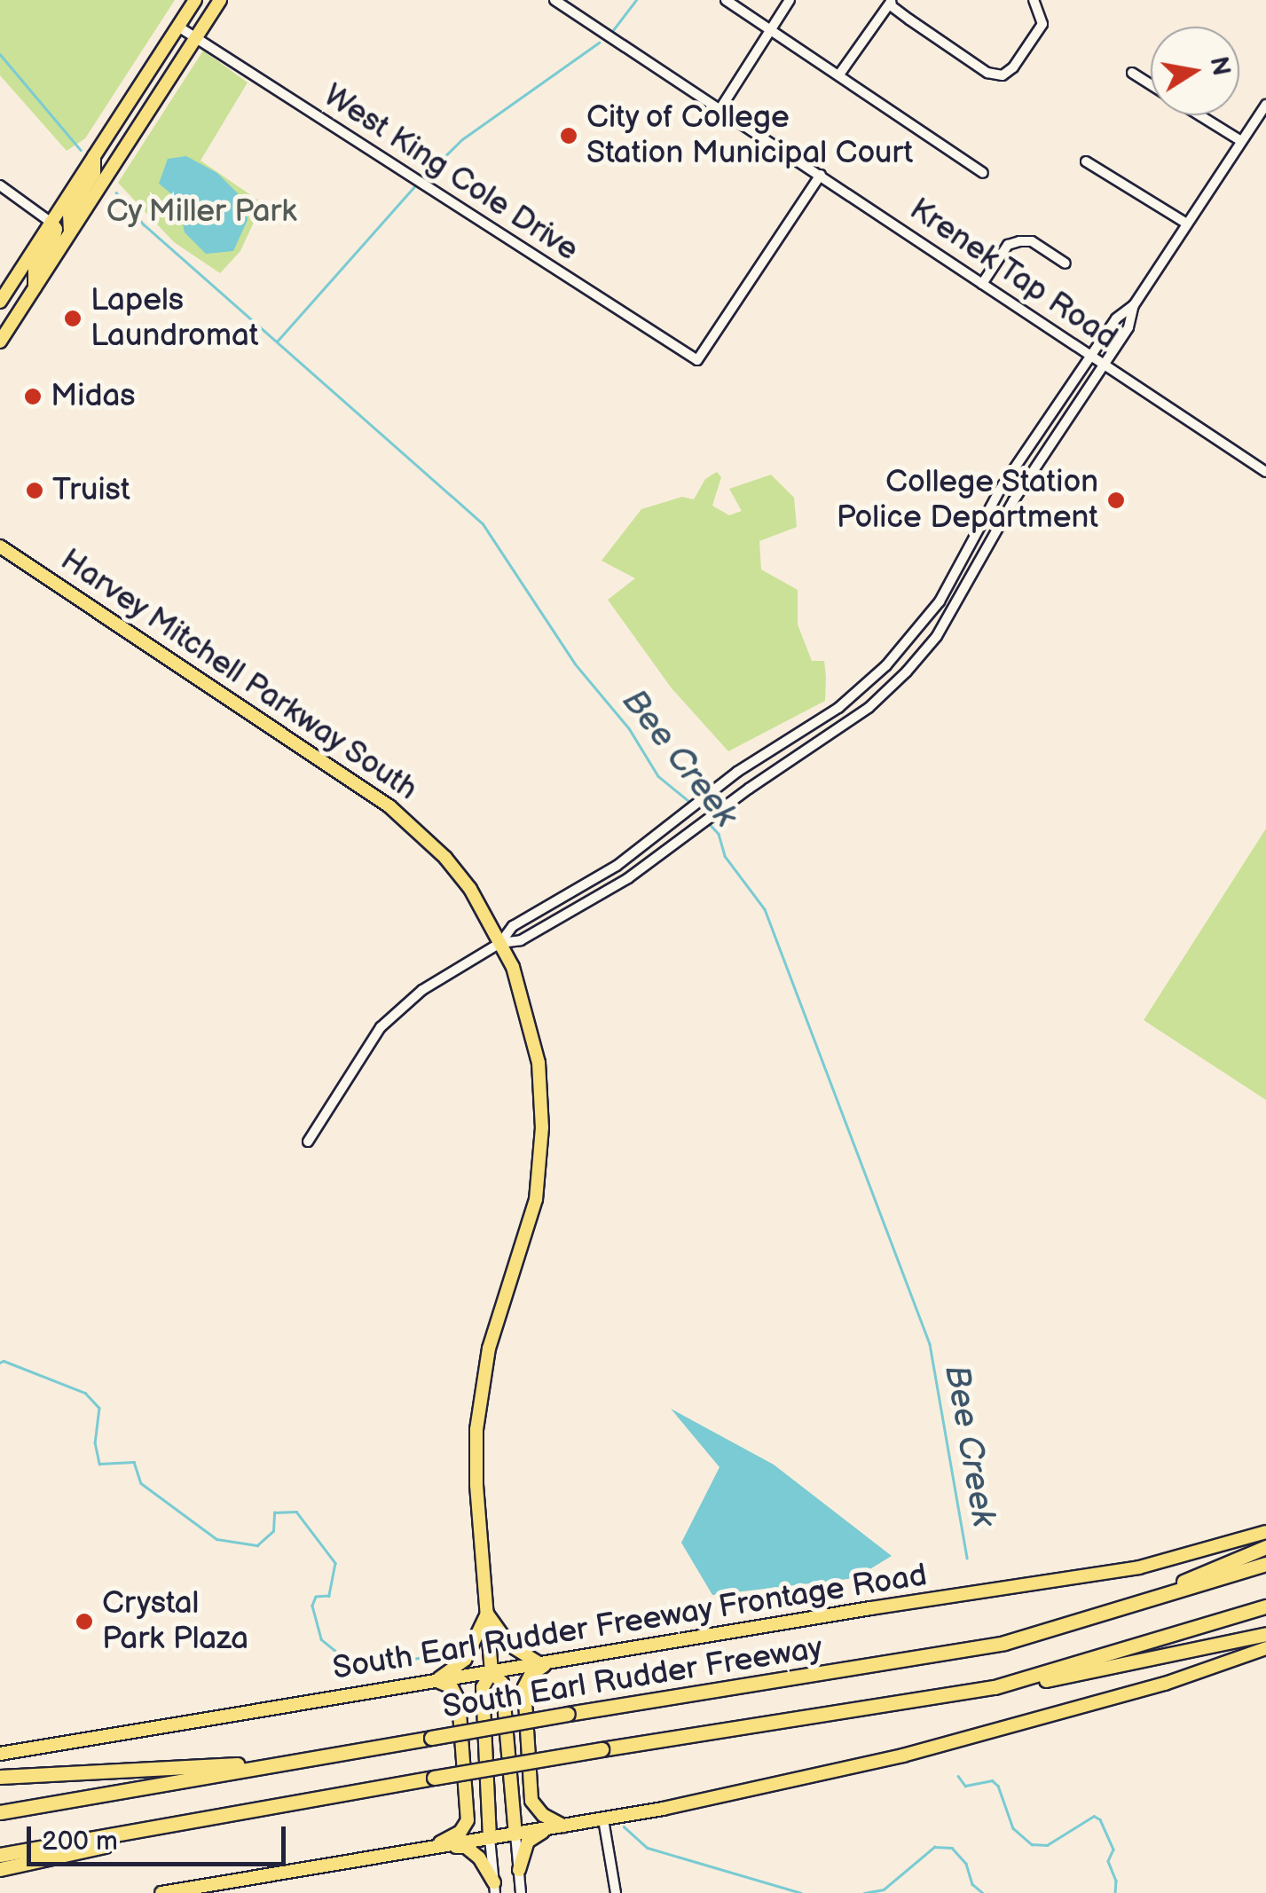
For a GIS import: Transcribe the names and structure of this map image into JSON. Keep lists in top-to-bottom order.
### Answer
{
  "streets": {
    "highway": ["South Earl Rudder Freeway"],
    "main road": ["Harvey Mitchell Parkway South", "South Earl Rudder Freeway Frontage Road"],
    "street": ["West King Cole Drive", "Krenek Tap Road"]
  },
  "crossings": [
    ["West King Cole Drive", "Krenek Tap Road"],
    ["Harvey Mitchell Parkway South", "South Earl Rudder Freeway Frontage Road"]
  ],
  "water": ["Bee Creek"],
  "parks": ["Cy Miller Park"],
  "places": [
    "City of College Station Municipal Court",
    "Lapels Laundromat",
    "Midas",
    "Truist",
    "College Station Police Department",
    "Crystal Park Plaza"
  ],
  "scale_bar": "200 m",
  "north": "right"
}
